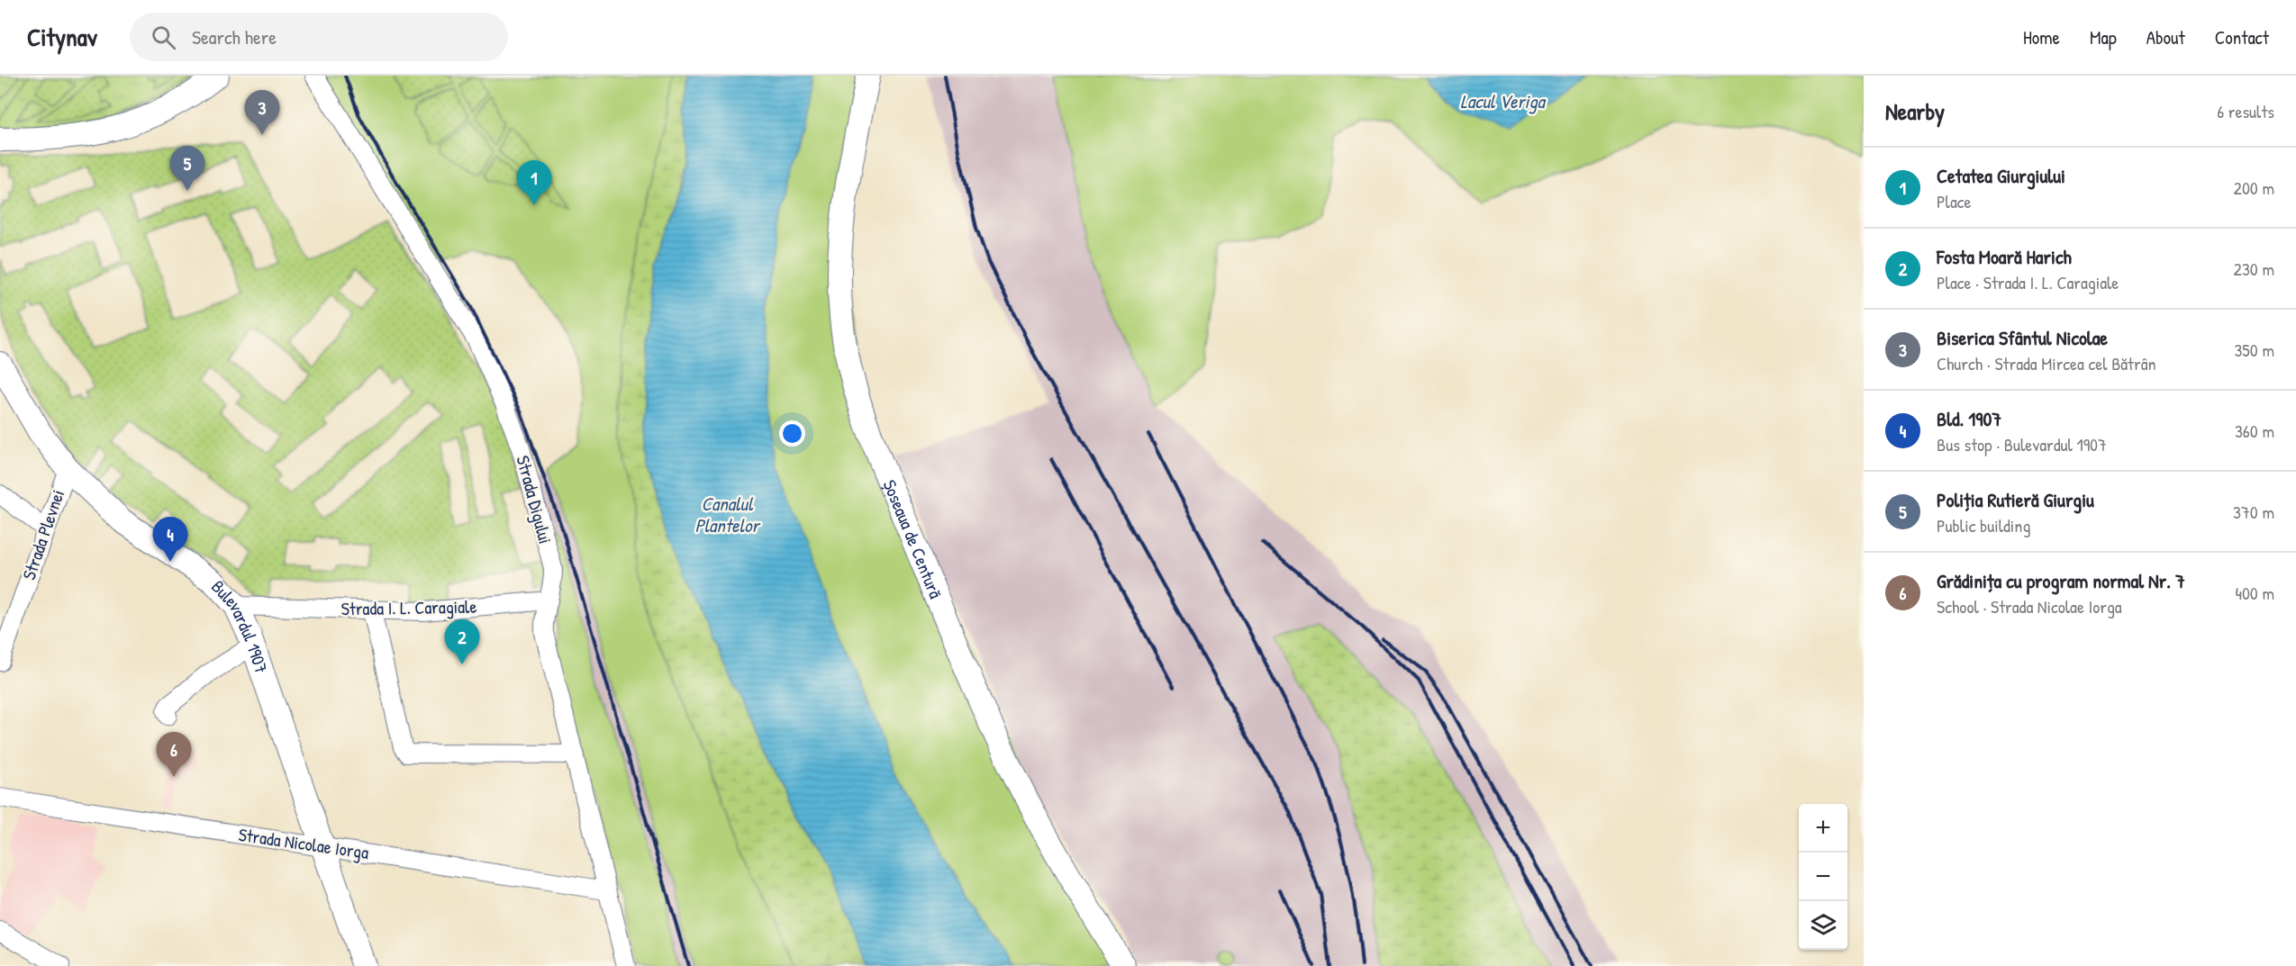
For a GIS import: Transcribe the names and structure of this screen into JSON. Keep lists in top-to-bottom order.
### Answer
{
  "streets": {
    "main road": ["Șoseaua de Centură", "Bulevardul 1907"],
    "street": [
      "Strada Digului",
      "Strada Plevnei",
      "Strada I. L. Caragiale",
      "Strada Nicolae Iorga"
    ]
  },
  "crossings": [
    ["Strada Digului", "Strada I. L. Caragiale"],
    ["Strada Digului", "Strada Nicolae Iorga"],
    ["Strada Plevnei", "Bulevardul 1907"],
    ["Strada I. L. Caragiale", "Bulevardul 1907"],
    ["Bulevardul 1907", "Strada Nicolae Iorga"]
  ],
  "water": ["Lacul Veriga", "Canalul Plantelor"],
  "page": {
    "header": "Citynav",
    "search": "Search here",
    "nav": [
      "Home",
      "Map",
      "About",
      "Contact"
    ],
    "heading": ["Nearby", "6 results"],
    "pins": [
      "3",
      "5",
      "1",
      "4",
      "2",
      "6"
    ],
    "list": [
      {
        "mark": "1",
        "name": "Cetatea Giurgiului",
        "note": "Place",
        "value": "200 m"
      },
      {
        "mark": "2",
        "name": "Fosta Moară Harich",
        "note": "Place · Strada I. L. Caragiale",
        "value": "230 m"
      },
      {
        "mark": "3",
        "name": "Biserica Sfântul Nicolae",
        "note": "Church · Strada Mircea cel Bătrân",
        "value": "350 m"
      },
      {
        "mark": "4",
        "name": "Bld. 1907",
        "note": "Bus stop · Bulevardul 1907",
        "value": "360 m"
      },
      {
        "mark": "5",
        "name": "Poliția Rutieră Giurgiu",
        "note": "Public building",
        "value": "370 m"
      },
      {
        "mark": "6",
        "name": "Grădinița cu program normal Nr. 7",
        "note": "School · Strada Nicolae Iorga",
        "value": "400 m"
      }
    ],
    "map_buttons": ["+", "−"]
  }
}
